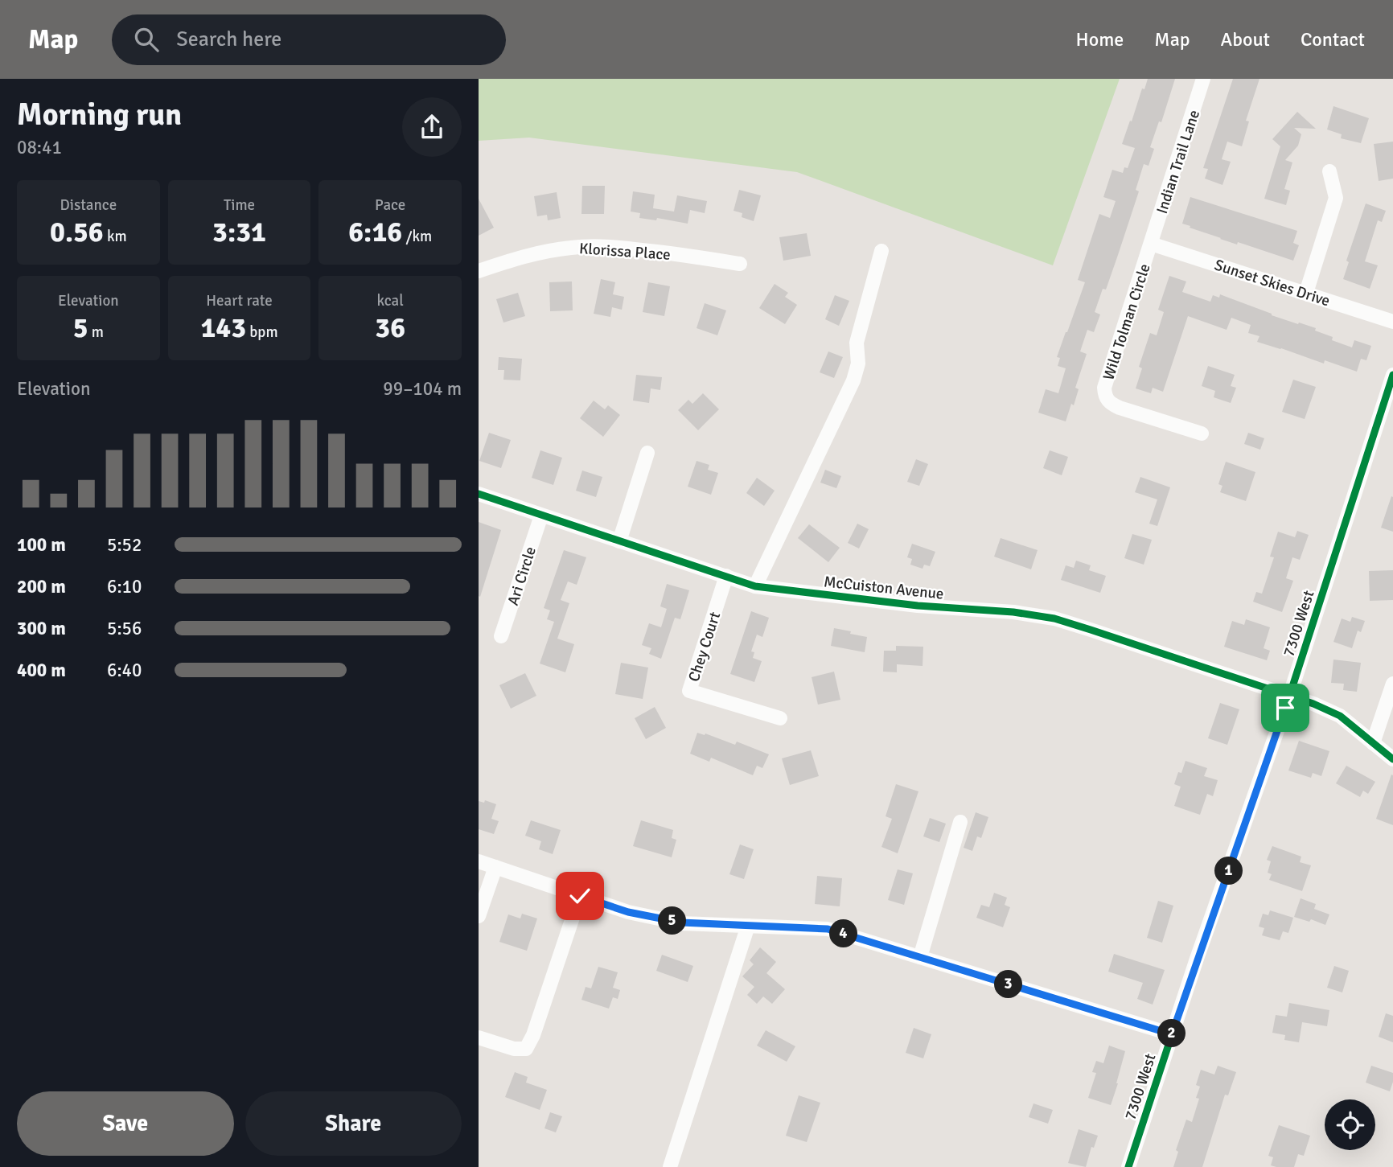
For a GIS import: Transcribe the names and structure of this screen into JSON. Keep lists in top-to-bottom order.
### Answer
{
  "streets": {
    "street": [
      "Indian Trail Lane",
      "Klorissa Place",
      "Sunset Skies Drive",
      "Wild Tolman Circle",
      "Ari Circle",
      "McCuiston Avenue",
      "7300 West",
      "Chey Court"
    ]
  },
  "crossings": [
    ["Indian Trail Lane", "Sunset Skies Drive"],
    ["Indian Trail Lane", "Wild Tolman Circle"],
    ["Sunset Skies Drive", "Wild Tolman Circle"],
    ["Ari Circle", "McCuiston Avenue"],
    ["McCuiston Avenue", "7300 West"],
    ["McCuiston Avenue", "Chey Court"]
  ],
  "page": {
    "header": "Map",
    "search": "Search here",
    "nav": [
      "Home",
      "Map",
      "About",
      "Contact"
    ],
    "heading": ["Morning run", "08:41"],
    "stats": [
      ["Distance", "0.56 km"],
      ["Time", "3:31"],
      ["Pace", "6:16 /km"],
      ["Elevation", "5 m"],
      ["Heart rate", "143 bpm"],
      ["kcal", "36"]
    ],
    "chart": ["Elevation", "99–104 m"],
    "list": [
      {
        "name": "100 m",
        "note": "5:52"
      },
      {
        "name": "200 m",
        "note": "6:10"
      },
      {
        "name": "300 m",
        "note": "5:56"
      },
      {
        "name": "400 m",
        "note": "6:40"
      }
    ],
    "pins": [
      "1",
      "5",
      "4",
      "3",
      "2"
    ],
    "buttons": ["Save", "Share"]
  }
}
